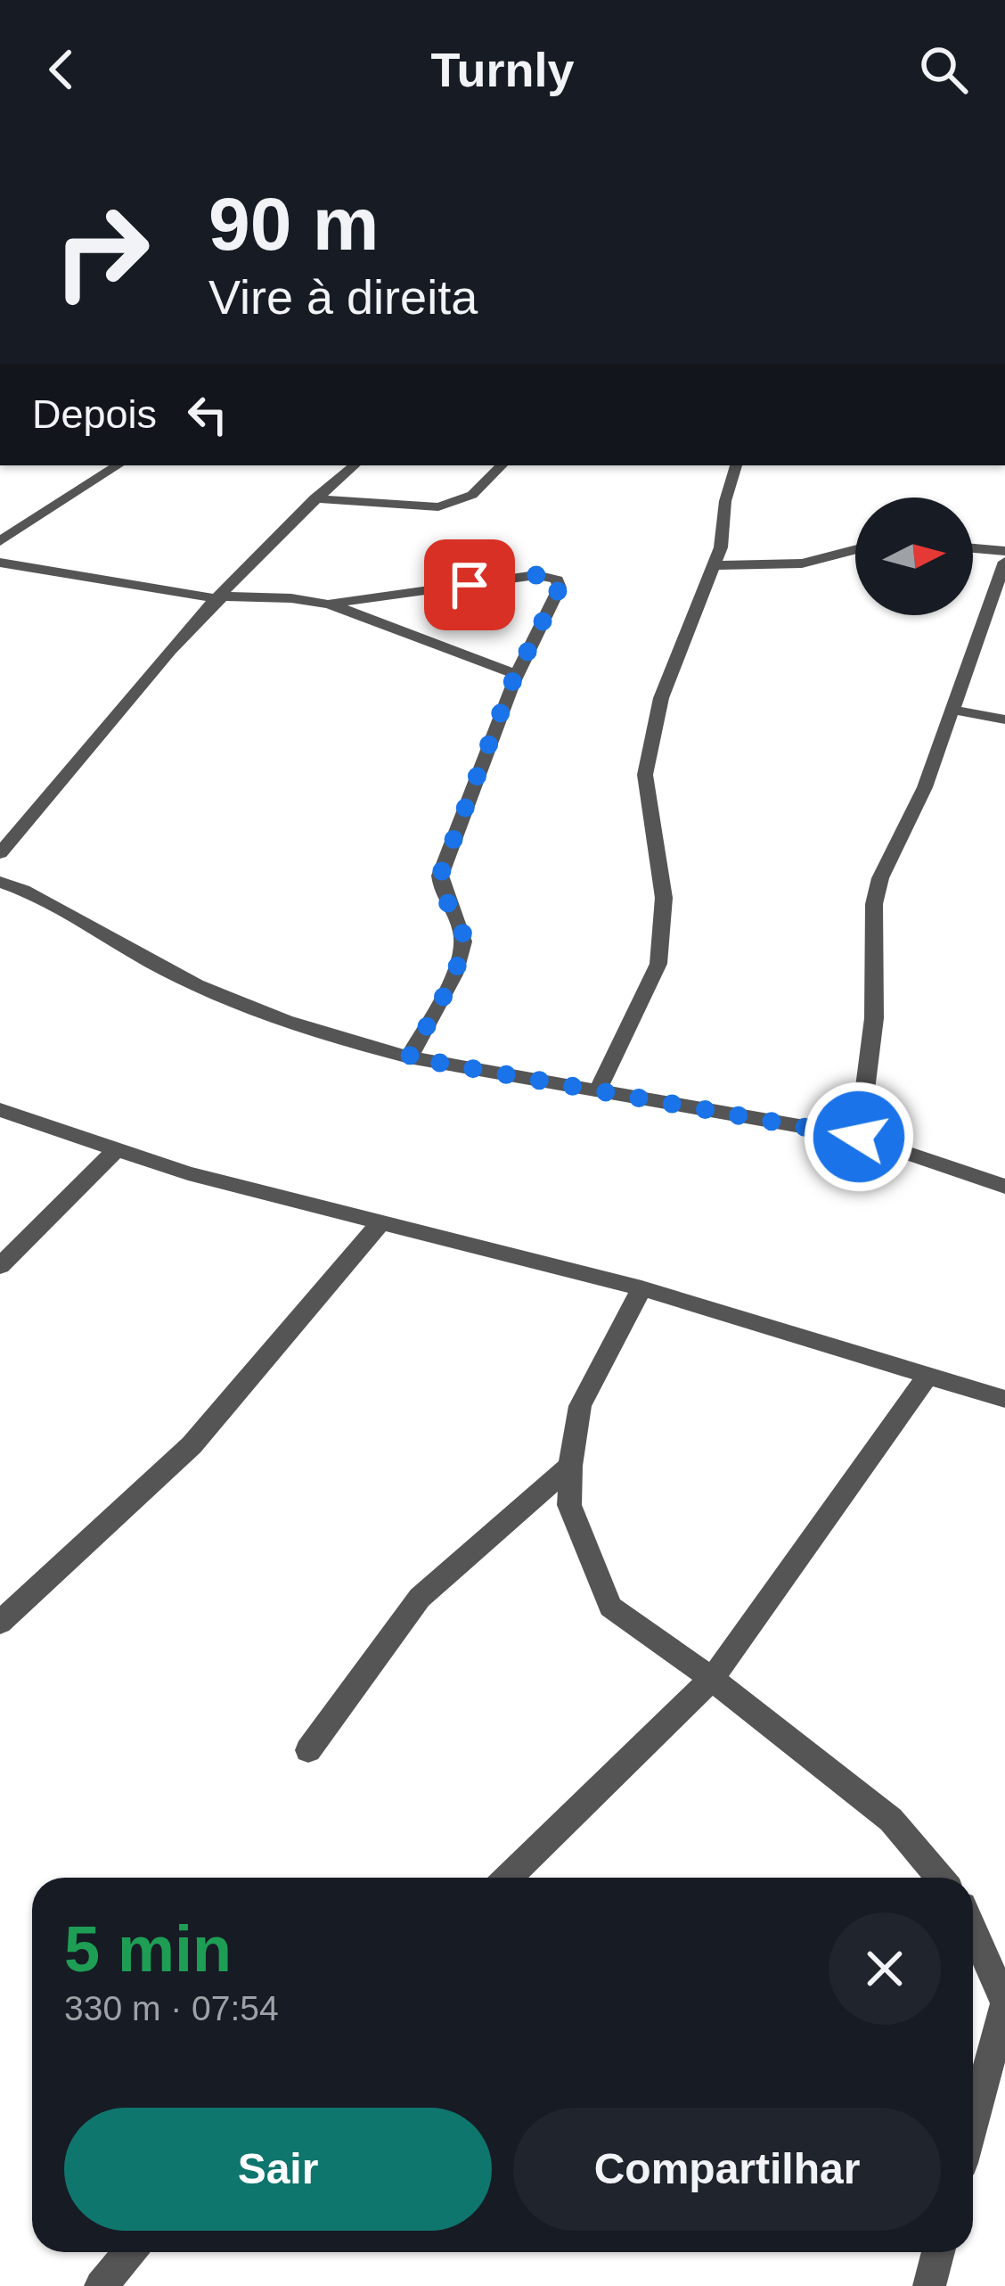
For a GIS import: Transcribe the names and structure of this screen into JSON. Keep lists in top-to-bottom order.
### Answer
{
  "north": "right",
  "page": {
    "header": "Turnly",
    "turn": ["90 m", "Vire à direita"],
    "then": "Depois",
    "heading": ["5 min", "330 m · 07:54"],
    "buttons": ["Sair", "Compartilhar"]
  }
}
